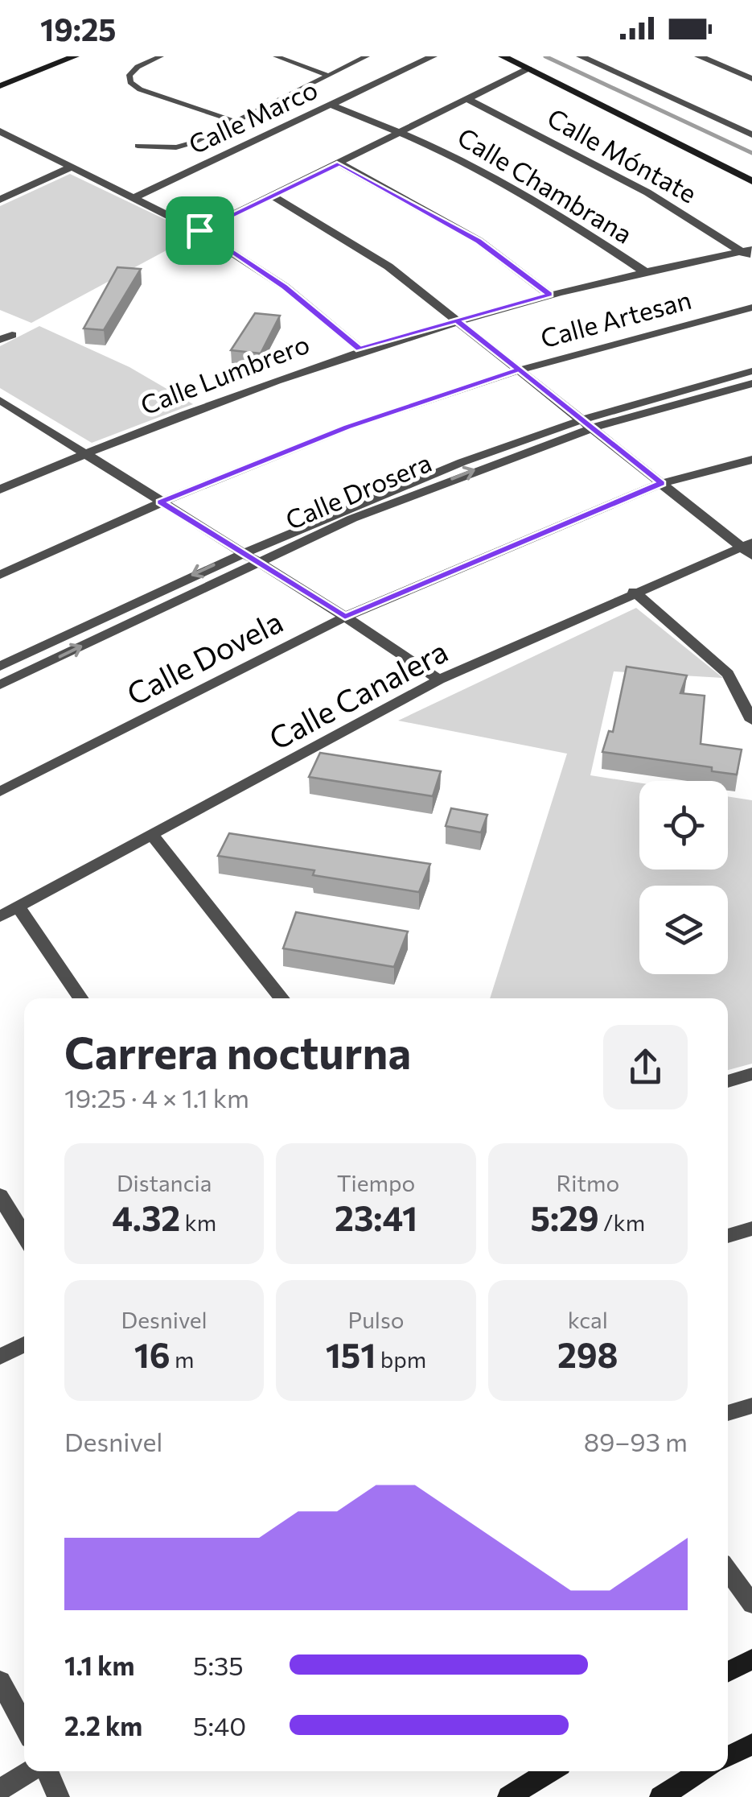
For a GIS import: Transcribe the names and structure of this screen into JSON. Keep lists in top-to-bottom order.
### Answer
{
  "streets": {
    "street": [
      "Calle Marco",
      "Calle Móntate",
      "Calle Chambrana",
      "Calle Artesan",
      "Calle Lumbrero",
      "Calle Drosera",
      "Calle Dovela",
      "Calle Canalera"
    ]
  },
  "crossings": [
    ["Calle Marco", "Calle Chambrana"],
    ["Calle Móntate", "Calle Lumbrero"],
    ["Calle Chambrana", "Calle Lumbrero"]
  ],
  "page": {
    "status": "19:25",
    "heading": ["Carrera nocturna", "19:25 · 4 × 1.1 km"],
    "stats": [
      ["Distancia", "4.32 km"],
      ["Tiempo", "23:41"],
      ["Ritmo", "5:29 /km"],
      ["Desnivel", "16 m"],
      ["Pulso", "151 bpm"],
      ["kcal", "298"]
    ],
    "chart": ["Desnivel", "89–93 m"],
    "list": [
      {
        "name": "1.1 km",
        "note": "5:35"
      },
      {
        "name": "2.2 km",
        "note": "5:40"
      }
    ]
  }
}
